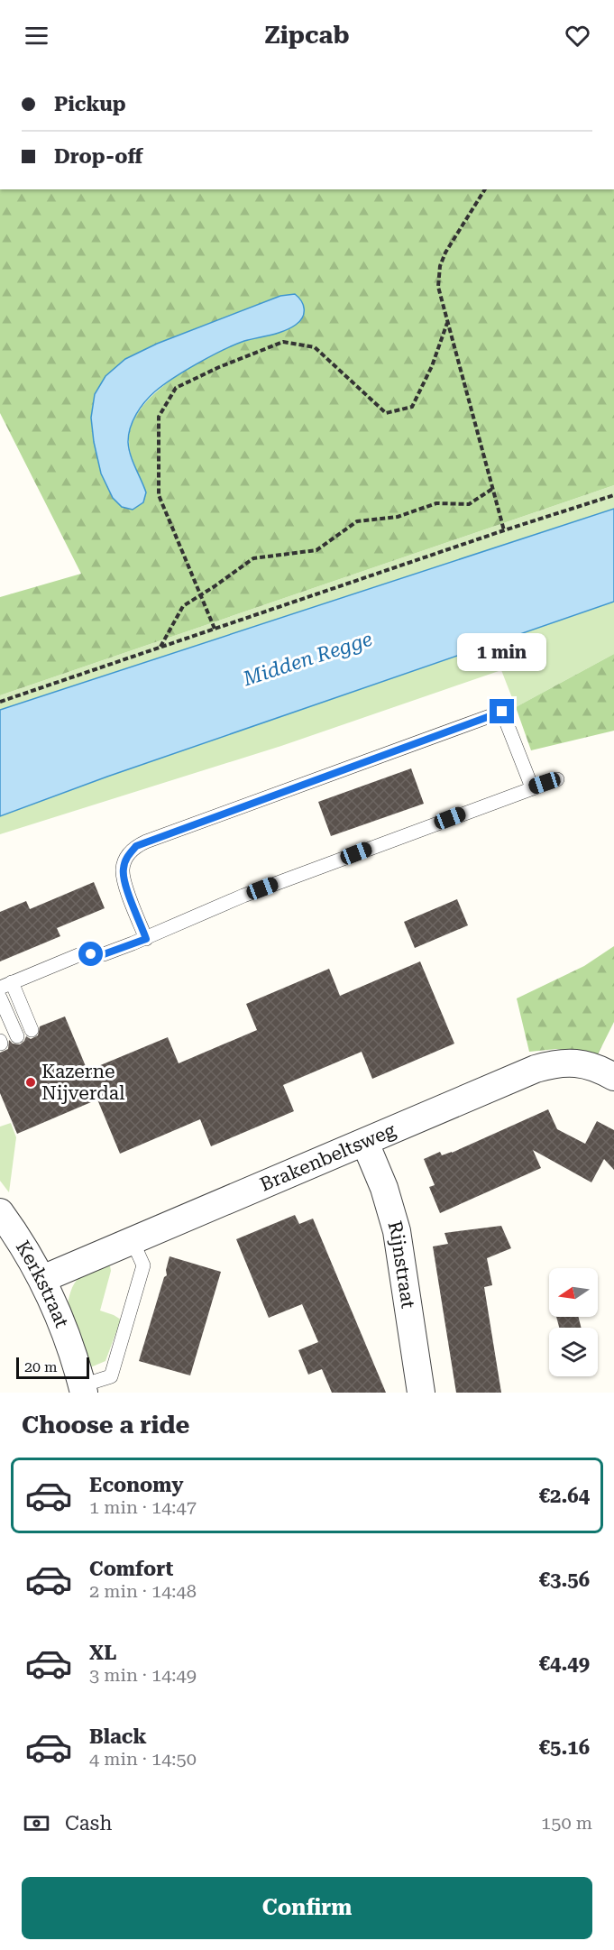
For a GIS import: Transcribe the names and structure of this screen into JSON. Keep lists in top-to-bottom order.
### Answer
{
  "streets": {
    "street": ["Brakenbeltsweg", "Rijnstraat", "Kerkstraat"]
  },
  "crossings": [
    ["Brakenbeltsweg", "Rijnstraat"],
    ["Brakenbeltsweg", "Kerkstraat"]
  ],
  "water": ["Midden Regge"],
  "places": ["Kazerne Nijverdal"],
  "scale_bar": "20 m",
  "north": "left",
  "page": {
    "header": "Zipcab",
    "banner": ["Pickup", "Drop-off"],
    "bubble": "1 min",
    "scale": "20 m",
    "heading": "Choose a ride",
    "list": [
      {
        "name": "Economy",
        "note": "1 min · 14:47",
        "value": "€2.64"
      },
      {
        "name": "Comfort",
        "note": "2 min · 14:48",
        "value": "€3.56"
      },
      {
        "name": "XL",
        "note": "3 min · 14:49",
        "value": "€4.49"
      },
      {
        "name": "Black",
        "note": "4 min · 14:50",
        "value": "€5.16"
      }
    ],
    "pay": ["Cash", "150 m"],
    "buttons": "Confirm"
  }
}
